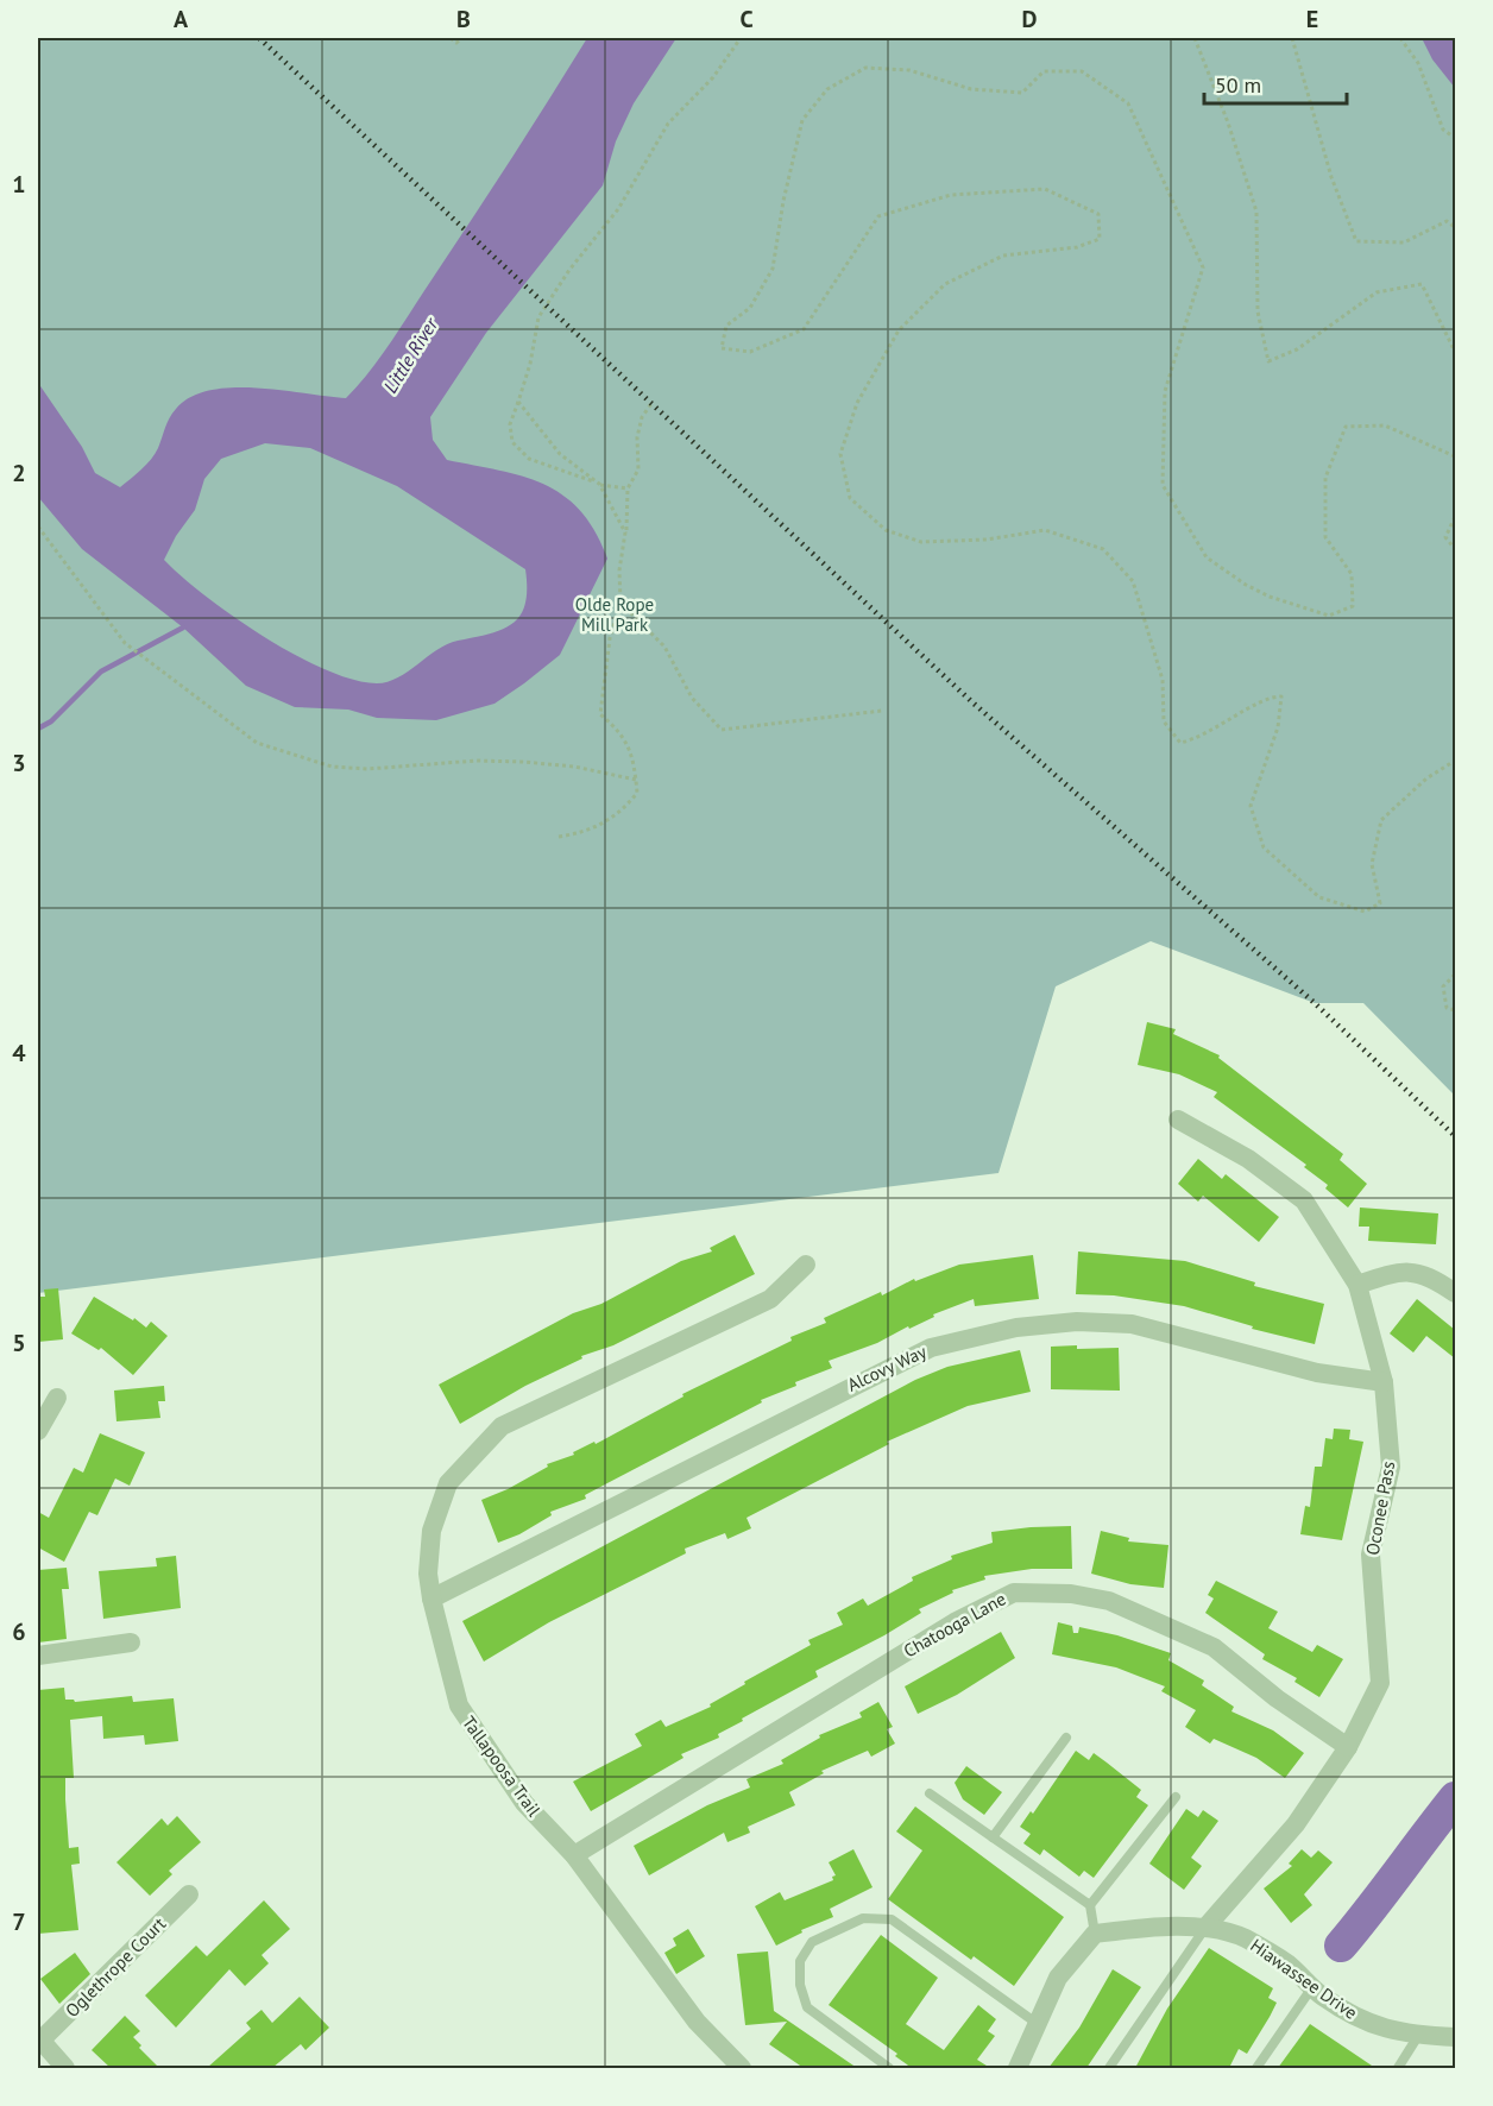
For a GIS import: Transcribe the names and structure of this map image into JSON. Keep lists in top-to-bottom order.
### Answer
{
  "streets": {
    "street": [
      "Alcovy Way",
      "Oconee Pass",
      "Chatooga Lane",
      "Tallapoosa Trail",
      "Oglethrope Court",
      "Hiawassee Drive"
    ]
  },
  "crossings": [
    ["Alcovy Way", "Oconee Pass"],
    ["Alcovy Way", "Tallapoosa Trail"],
    ["Oconee Pass", "Chatooga Lane"],
    ["Oconee Pass", "Hiawassee Drive"],
    ["Chatooga Lane", "Tallapoosa Trail"]
  ],
  "water": ["Little River"],
  "parks": ["Olde Rope Mill Park"],
  "scale_bar": "50 m",
  "grid": {
    "columns": [
      "A",
      "B",
      "C",
      "D",
      "E"
    ],
    "rows": [
      "1",
      "2",
      "3",
      "4",
      "5",
      "6",
      "7"
    ]
  }
}
